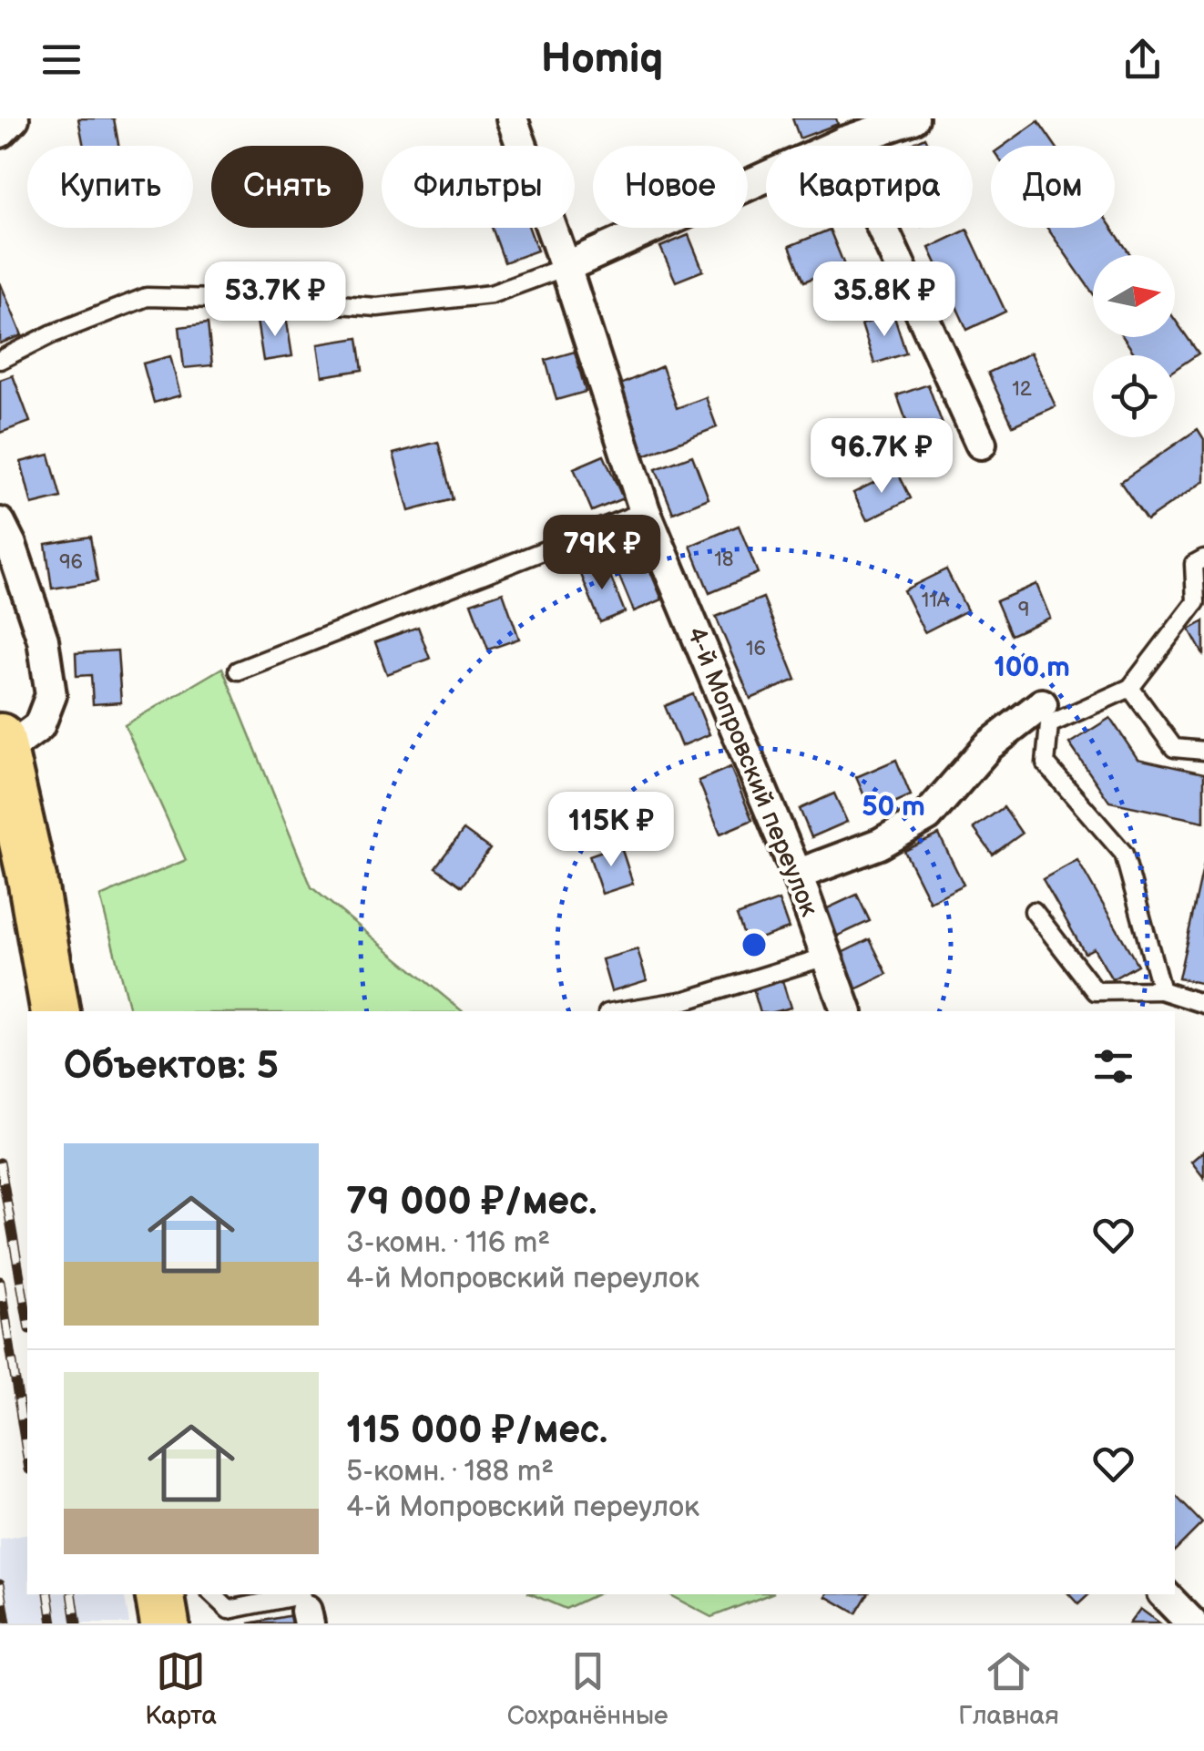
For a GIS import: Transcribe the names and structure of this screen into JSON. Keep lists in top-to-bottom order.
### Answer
{
  "streets": {
    "street": ["4-й Мопровский переулок"]
  },
  "house_numbers": [
    "12",
    "18",
    "96",
    "11А",
    "9",
    "16"
  ],
  "north": "right",
  "page": {
    "header": "Homiq",
    "chip": [
      "Купить",
      "Снять",
      "Фильтры",
      "Новое",
      "Квартира",
      "Дом"
    ],
    "price": [
      "53.7K ₽",
      "35.8K ₽",
      "96.7K ₽",
      "79K ₽",
      "115K ₽"
    ],
    "heading": "Объектов: 5",
    "list": [
      {
        "name": "79 000 ₽/мес.",
        "note": "3-комн. · 116 m² · 4-й Мопровский переулок"
      },
      {
        "name": "115 000 ₽/мес.",
        "note": "5-комн. · 188 m² · 4-й Мопровский переулок"
      }
    ],
    "tabs": ["Карта", "Сохранённые", "Главная"]
  },
  "rings": ["100 m", "50 m"]
}
